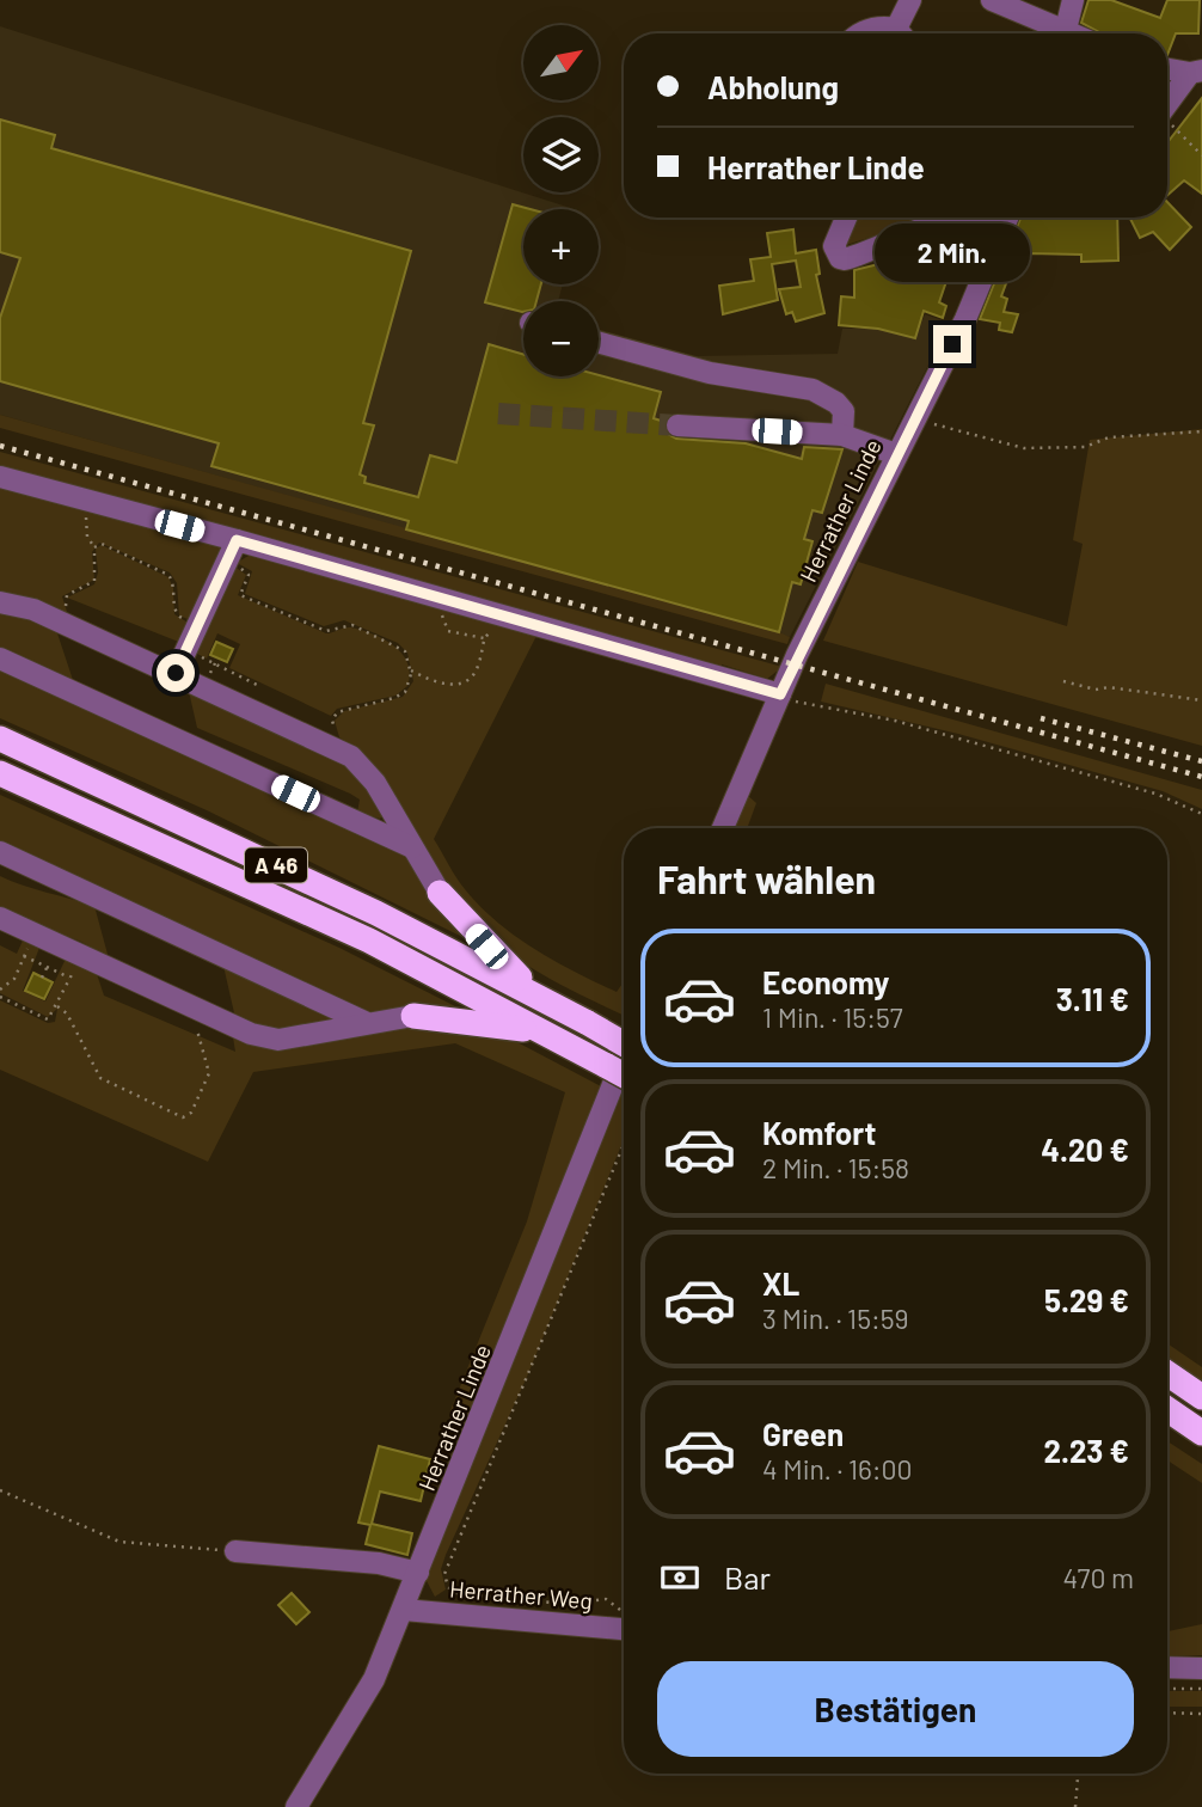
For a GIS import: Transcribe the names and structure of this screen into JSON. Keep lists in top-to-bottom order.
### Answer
{
  "streets": {
    "highway": ["A 46"],
    "street": ["Herrather Linde", "Herrather Weg"]
  },
  "crossings": [
    ["Herrather Linde", "Herrather Weg"]
  ],
  "north": "top right",
  "page": {
    "map_buttons": ["+", "−"],
    "banner": ["Abholung", "Herrather Linde"],
    "bubble": "2 Min.",
    "heading": "Fahrt wählen",
    "list": [
      {
        "name": "Economy",
        "note": "1 Min. · 15:57",
        "value": "3.11 €"
      },
      {
        "name": "Komfort",
        "note": "2 Min. · 15:58",
        "value": "4.20 €"
      },
      {
        "name": "XL",
        "note": "3 Min. · 15:59",
        "value": "5.29 €"
      },
      {
        "name": "Green",
        "note": "4 Min. · 16:00",
        "value": "2.23 €"
      }
    ],
    "pay": ["Bar", "470 m"],
    "buttons": "Bestätigen"
  }
}
